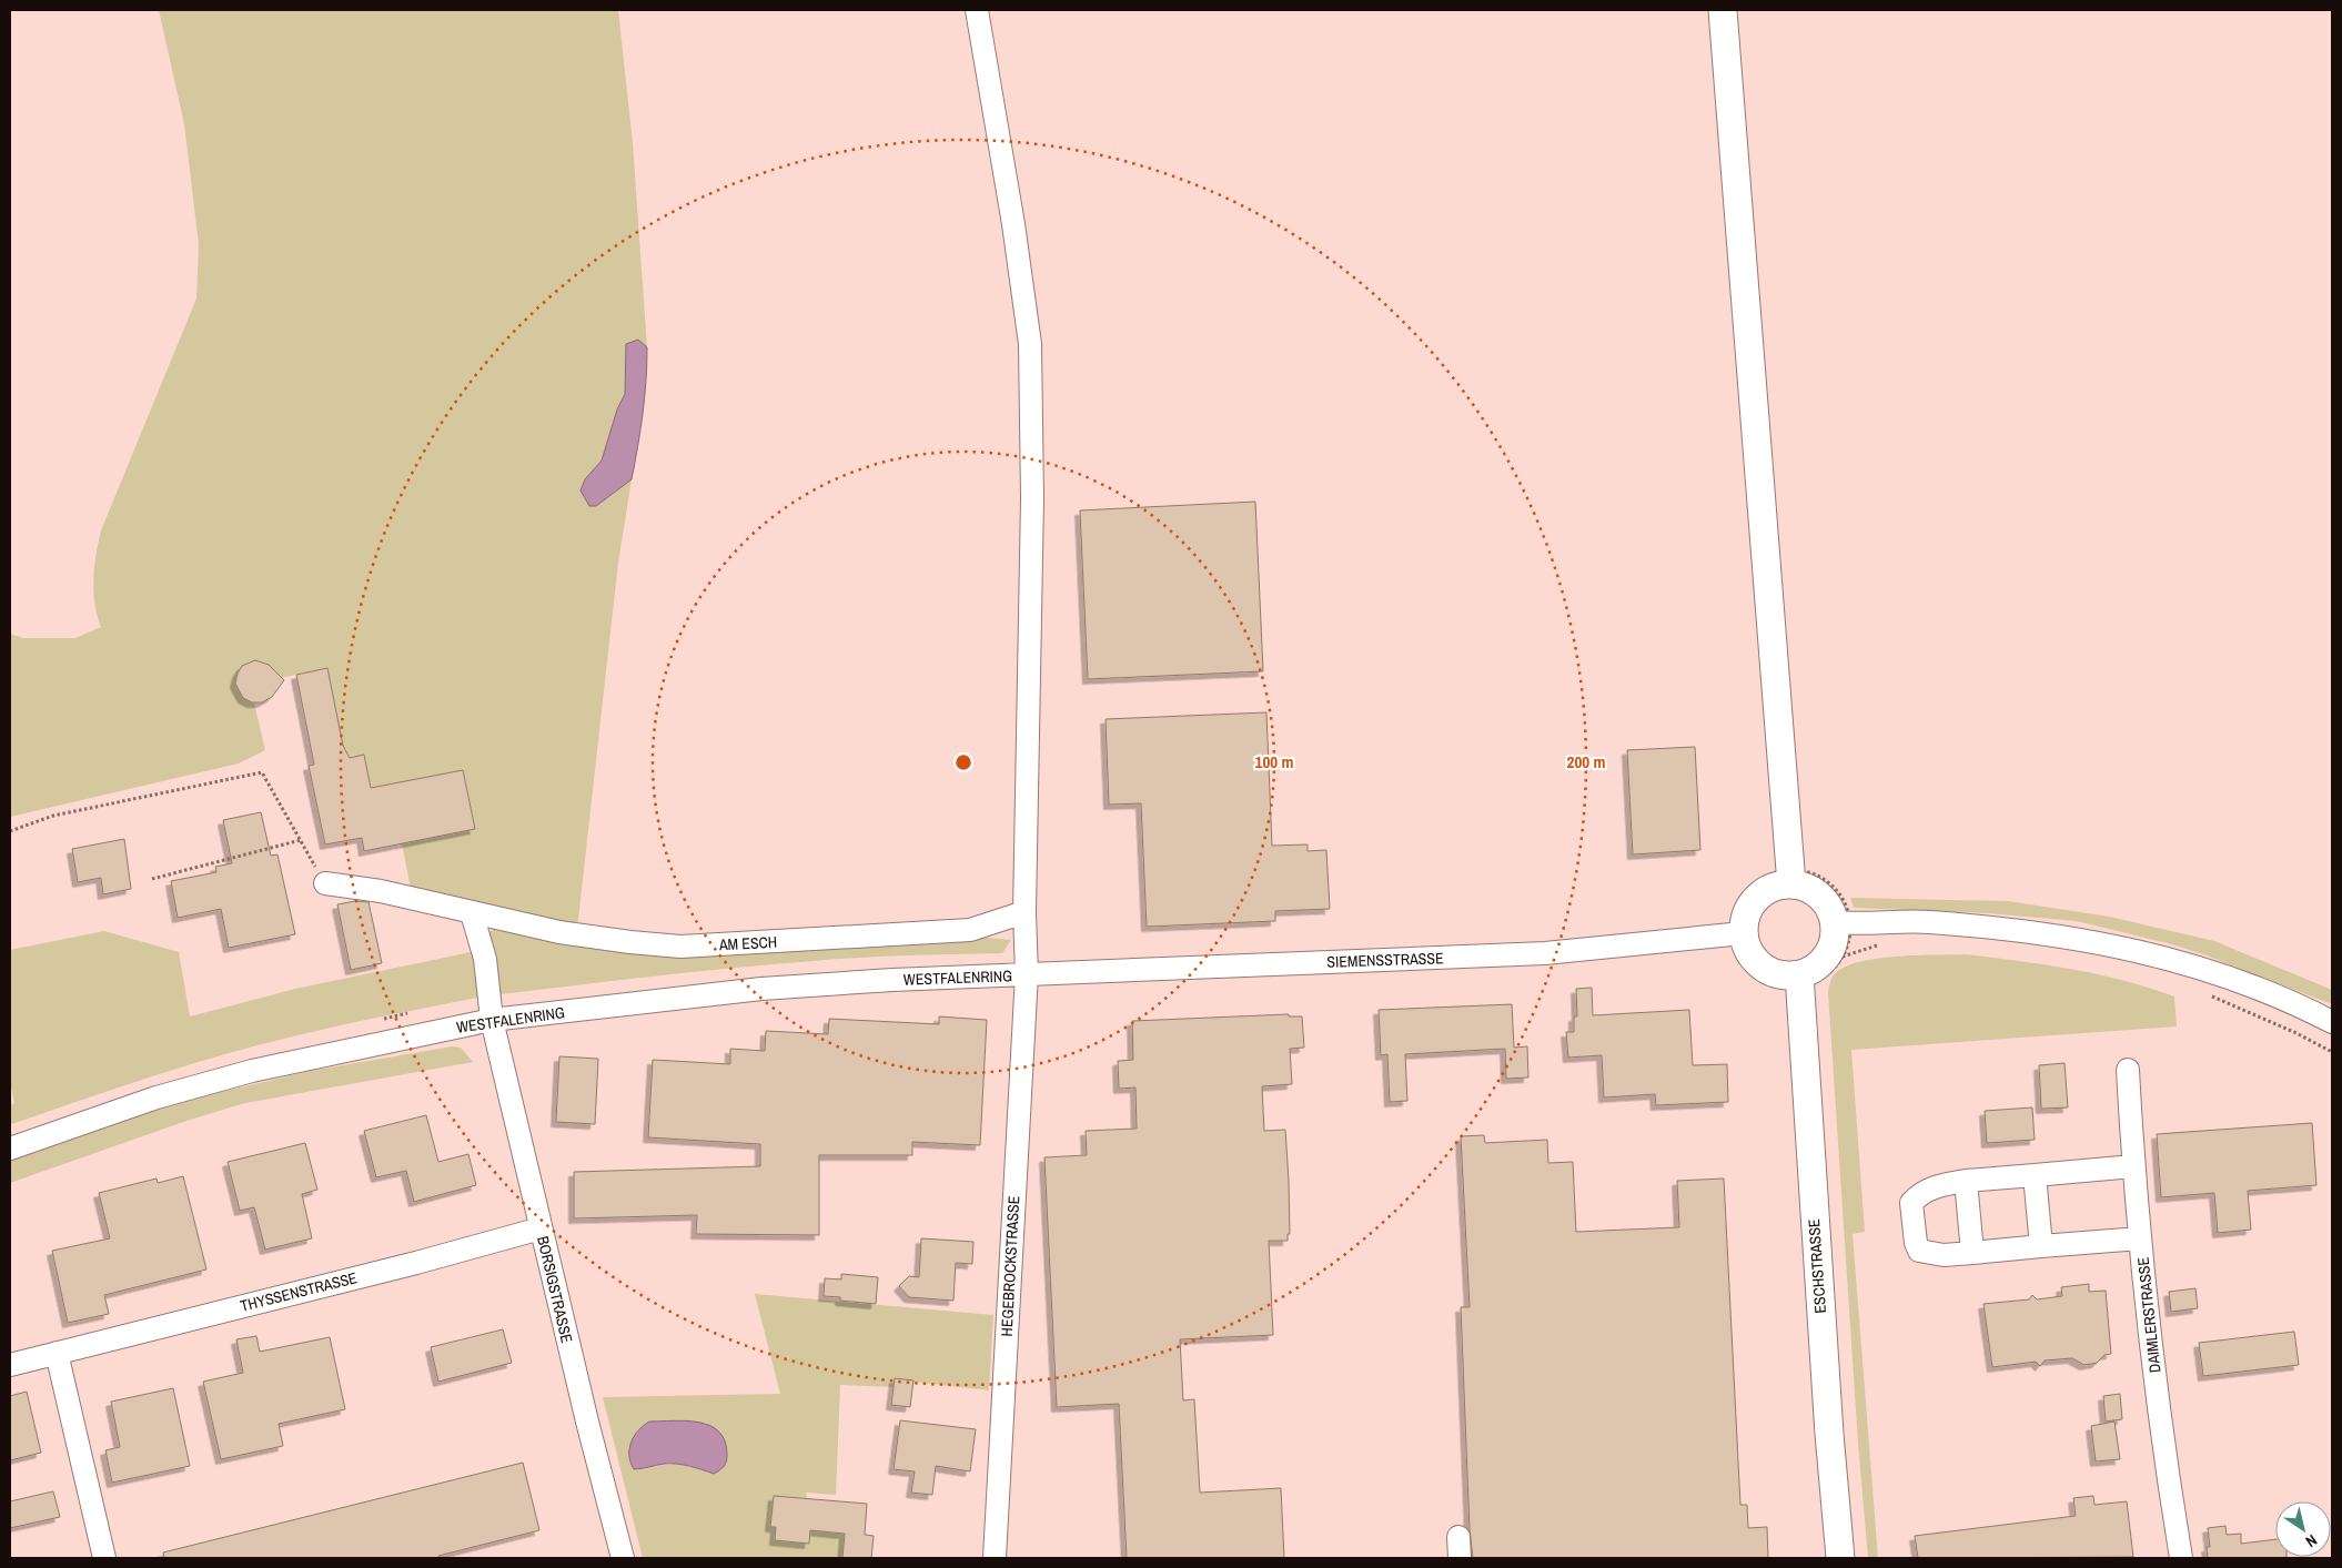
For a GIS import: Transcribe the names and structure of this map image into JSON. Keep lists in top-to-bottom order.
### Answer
{
  "streets": {
    "main road": ["ESCHSTRASSE"],
    "street": [
      "AM ESCH",
      "SIEMENSSTRASSE",
      "WESTFALENRING",
      "HEGEBROCKSTRASSE",
      "BORSIGSTRASSE",
      "THYSSENSTRASSE",
      "DAIMLERSTRASSE"
    ]
  },
  "crossings": [
    ["AM ESCH", "HEGEBROCKSTRASSE"],
    ["SIEMENSSTRASSE", "WESTFALENRING"],
    ["SIEMENSSTRASSE", "HEGEBROCKSTRASSE"],
    ["SIEMENSSTRASSE", "ESCHSTRASSE"],
    ["WESTFALENRING", "HEGEBROCKSTRASSE"],
    ["WESTFALENRING", "BORSIGSTRASSE"],
    ["BORSIGSTRASSE", "THYSSENSTRASSE"]
  ],
  "north": "bottom right",
  "rings": ["100 m", "200 m"]
}
